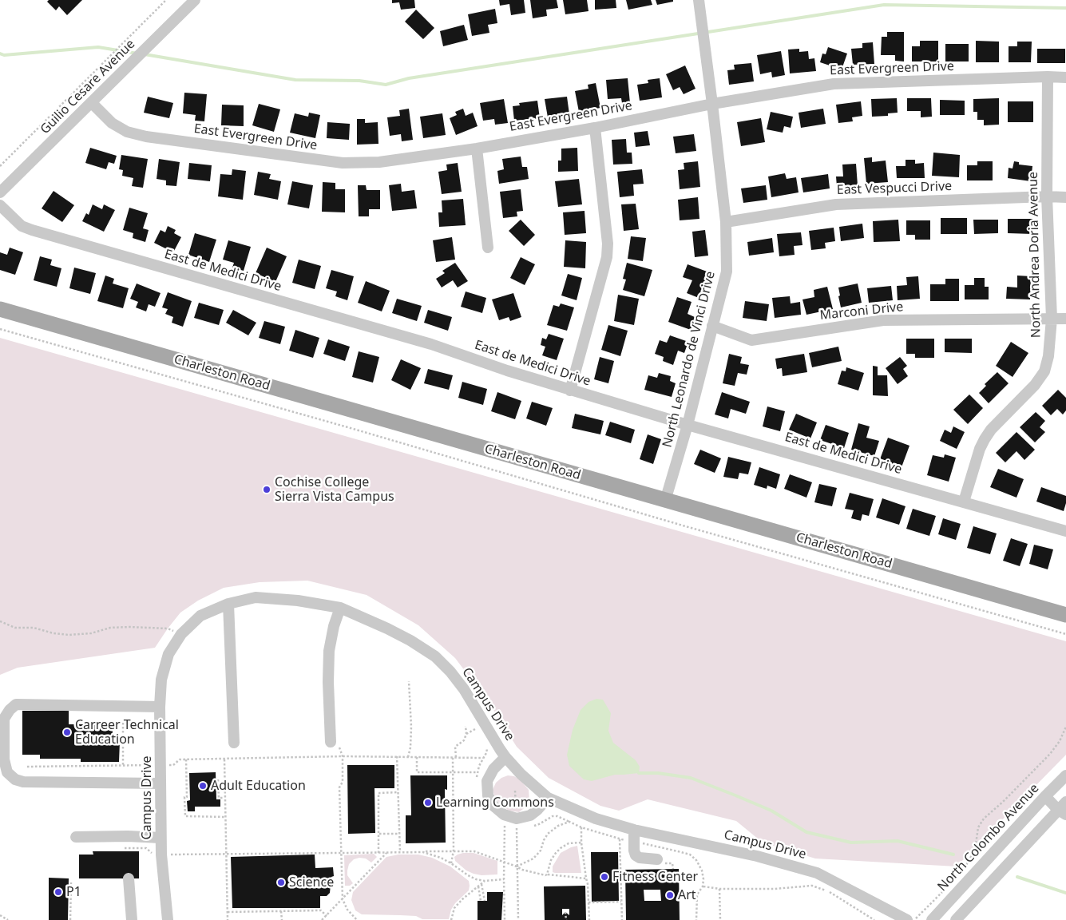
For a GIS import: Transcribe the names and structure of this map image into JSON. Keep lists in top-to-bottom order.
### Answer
{
  "streets": {
    "main road": ["Charleston Road"],
    "street": [
      "East Evergreen Drive",
      "Guilio Cesare Avenue",
      "East Vespucci Drive",
      "North Andrea Doria Avenue",
      "East de Medici Drive",
      "Marconi Drive",
      "North Leonardo de Vinci Drive",
      "Campus Drive",
      "North Colombo Avenue"
    ]
  },
  "crossings": [
    ["East Evergreen Drive", "Guilio Cesare Avenue"],
    ["East Evergreen Drive", "North Andrea Doria Avenue"],
    ["East Evergreen Drive", "North Leonardo de Vinci Drive"],
    ["East Vespucci Drive", "North Andrea Doria Avenue"],
    ["East Vespucci Drive", "North Leonardo de Vinci Drive"],
    ["North Andrea Doria Avenue", "East de Medici Drive"],
    ["North Andrea Doria Avenue", "Marconi Drive"],
    ["East de Medici Drive", "North Leonardo de Vinci Drive"],
    ["Marconi Drive", "North Leonardo de Vinci Drive"],
    ["North Leonardo de Vinci Drive", "Charleston Road"]
  ],
  "places": [
    "Cochise College Sierra Vista Campus",
    "Carreer Technical Education",
    "Adult Education",
    "Learning Commons",
    "Fitness Center",
    "Science",
    "P1",
    "Art"
  ]
}
